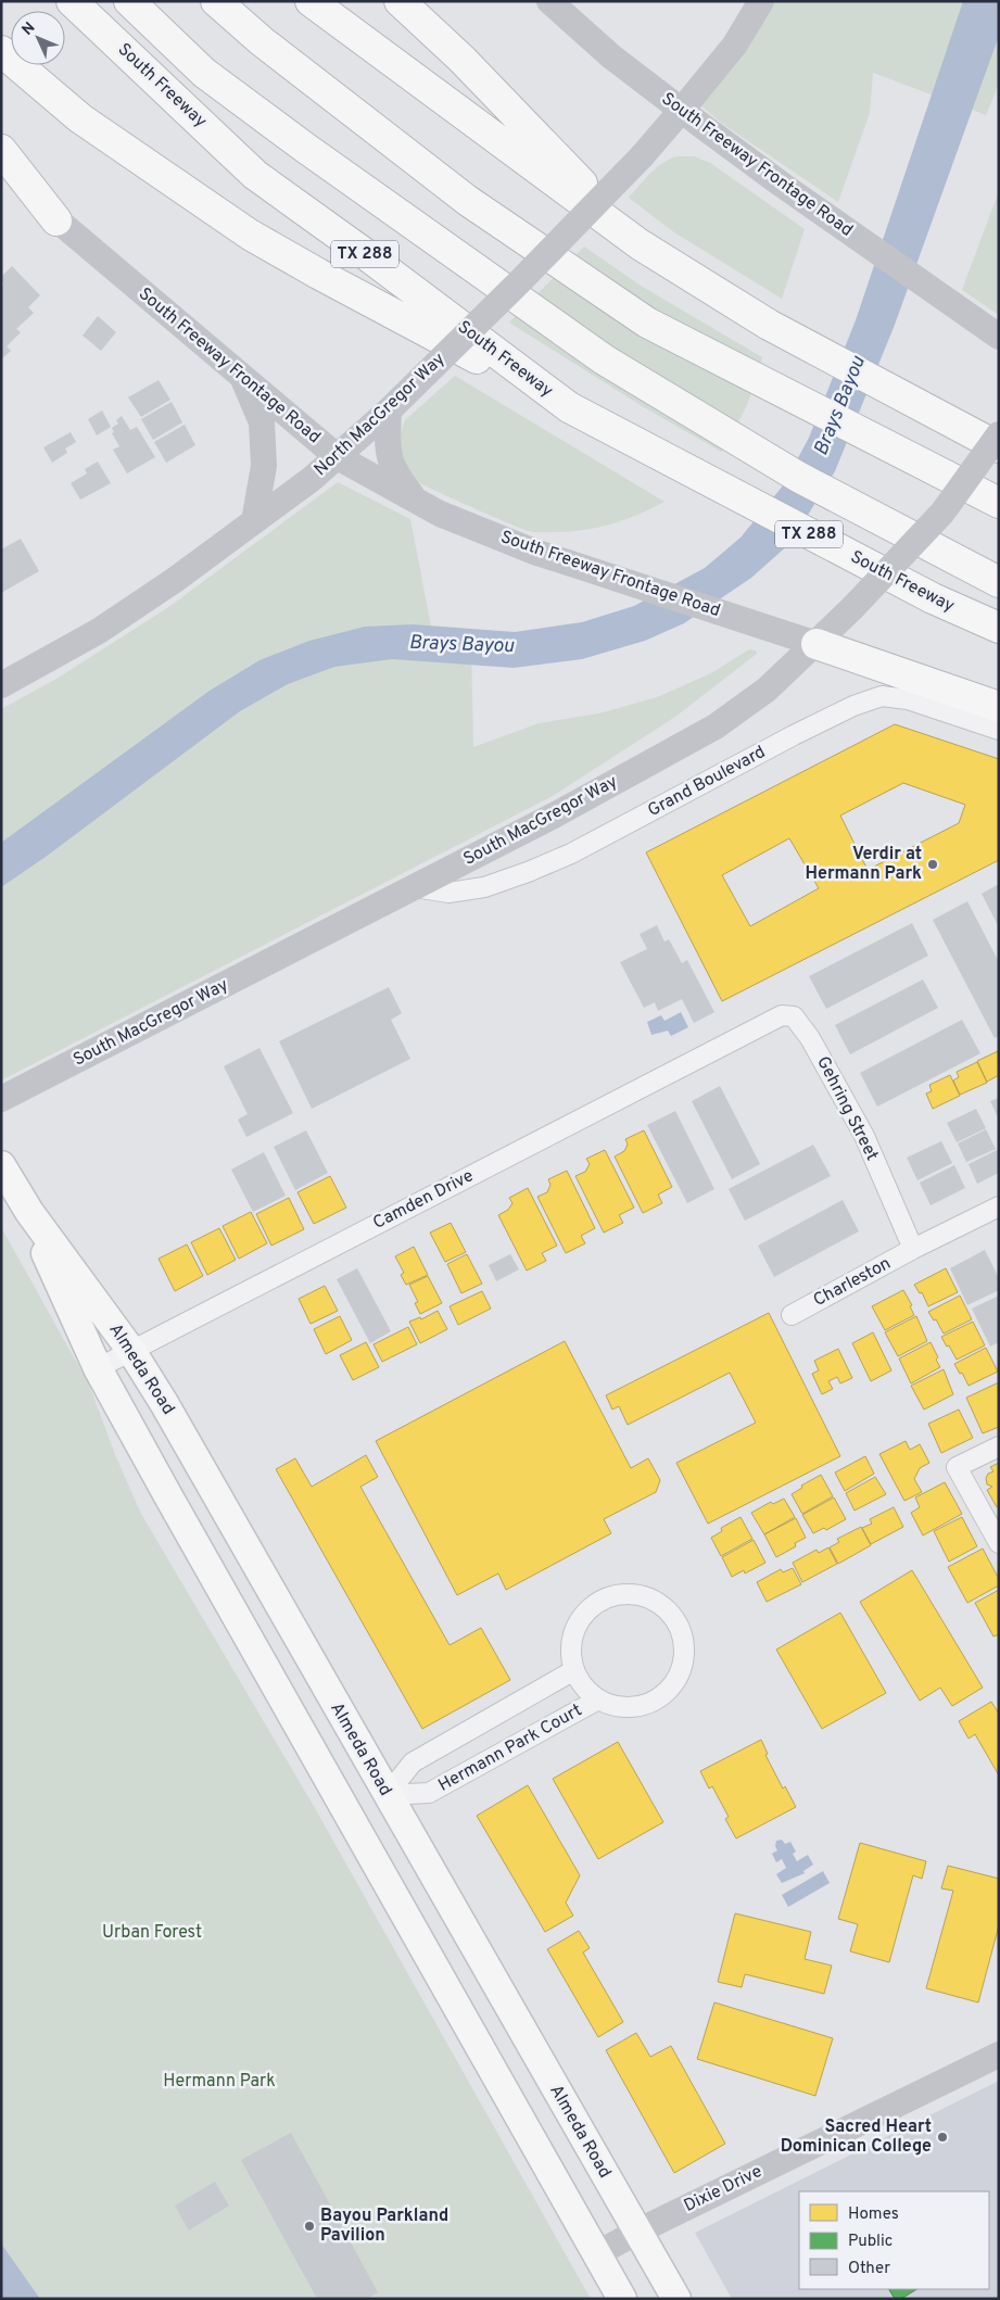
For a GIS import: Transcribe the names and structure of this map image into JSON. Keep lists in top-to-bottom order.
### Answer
{
  "streets": {
    "highway": ["South Freeway", "TX 288"],
    "main road": [
      "South Freeway Frontage Road",
      "North MacGregor Way",
      "South MacGregor Way",
      "Almeda Road",
      "Dixie Drive"
    ],
    "street": [
      "Grand Boulevard",
      "Gehring Street",
      "Camden Drive",
      "Charleston",
      "Hermann Park Court"
    ]
  },
  "crossings": [
    ["South Freeway Frontage Road", "North MacGregor Way"],
    ["South Freeway Frontage Road", "South MacGregor Way"],
    ["Grand Boulevard", "South MacGregor Way"],
    ["Gehring Street", "Camden Drive"],
    ["Gehring Street", "Charleston"],
    ["Camden Drive", "Almeda Road"],
    ["Almeda Road", "Hermann Park Court"],
    ["Almeda Road", "Dixie Drive"]
  ],
  "water": ["Brays Bayou"],
  "parks": ["Urban Forest", "Hermann Park"],
  "places": ["Verdir at Hermann Park", "Sacred Heart Dominican College", "Bayou Parkland Pavilion"],
  "legend": ["Homes", "Public", "Other"],
  "north": "top left"
}
